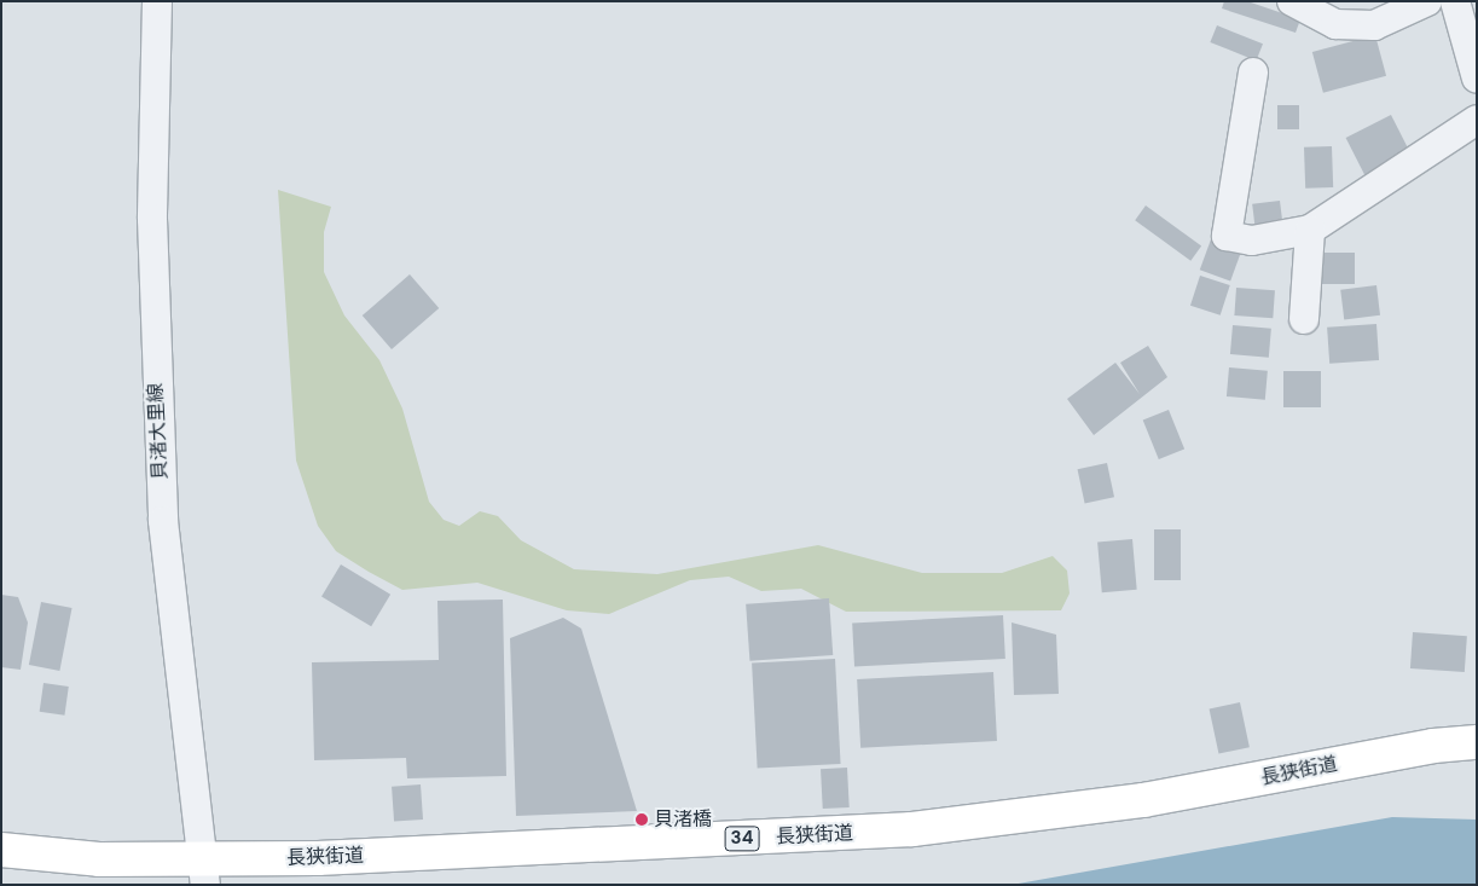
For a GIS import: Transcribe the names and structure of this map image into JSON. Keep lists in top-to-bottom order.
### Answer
{
  "streets": {
    "main road": ["長狭街道", "34"],
    "street": ["貝渚大里線"]
  },
  "crossings": [
    ["貝渚大里線", "長狭街道"]
  ],
  "places": ["貝渚橋"]
}
